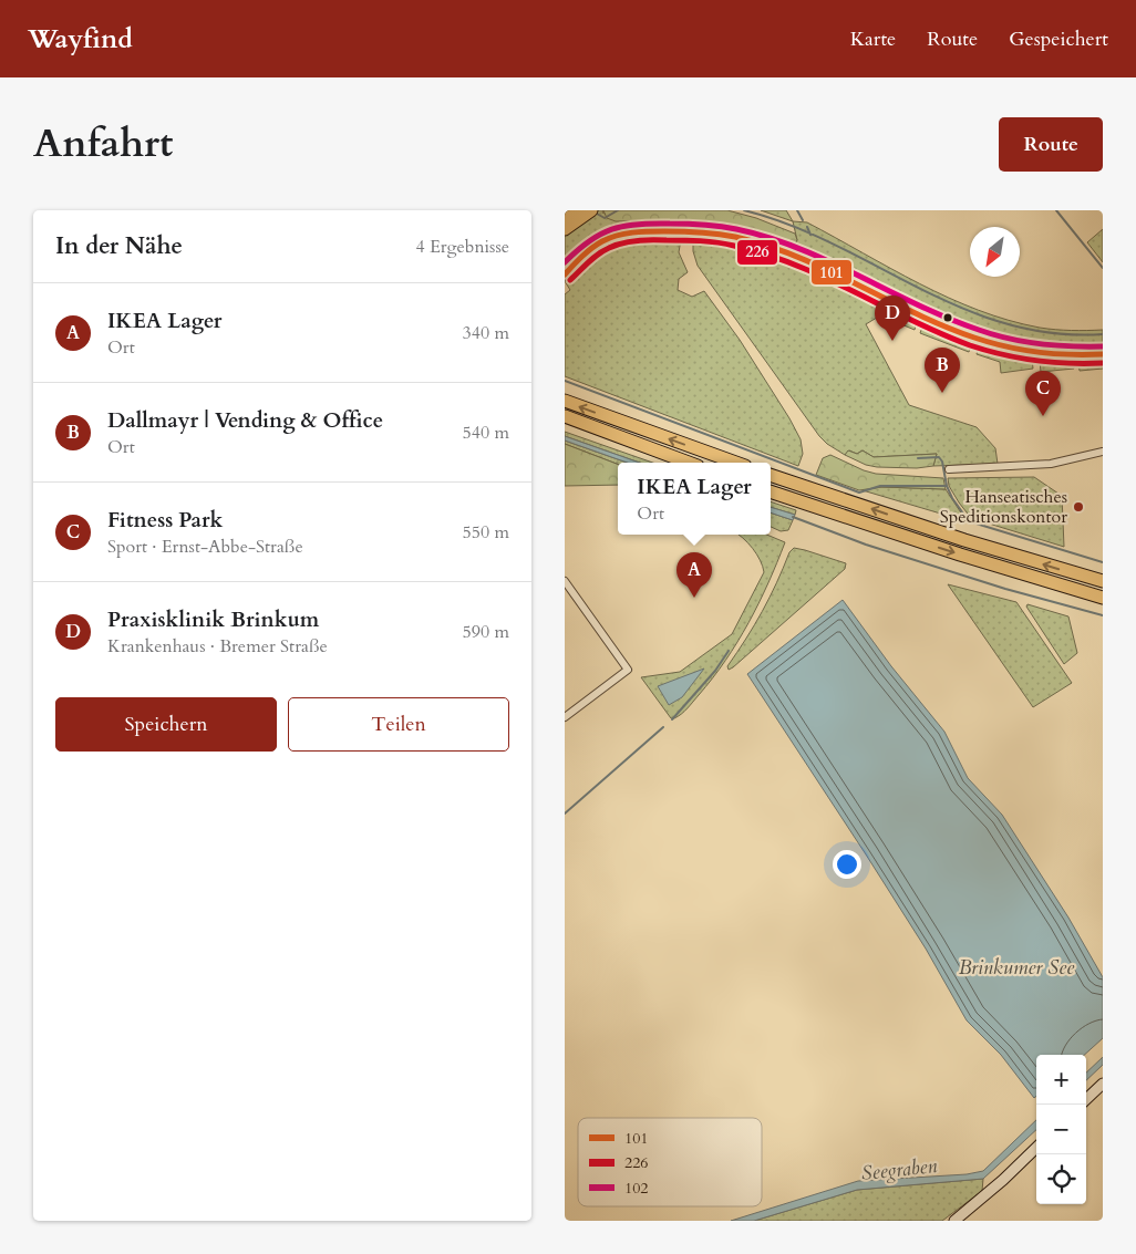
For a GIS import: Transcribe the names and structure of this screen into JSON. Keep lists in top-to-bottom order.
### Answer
{
  "water": ["Brinkumer See", "Seegraben"],
  "places": ["Hanseatisches Speditionskontor"],
  "lines": ["transit line 102", "transit line 101", "transit line 226"],
  "legend": ["101", "226", "102"],
  "north": "bottom left",
  "page": {
    "header": "Wayfind",
    "nav": ["Karte", "Route", "Gespeichert"],
    "title": "Anfahrt",
    "buttons": [
      "Route",
      ["Speichern", "Teilen"]
    ],
    "heading": ["In der Nähe", "4 Ergebnisse"],
    "list": [
      {
        "mark": "A",
        "name": "IKEA Lager",
        "note": "Ort",
        "value": "340 m"
      },
      {
        "mark": "B",
        "name": "Dallmayr | Vending & Office",
        "note": "Ort",
        "value": "540 m"
      },
      {
        "mark": "C",
        "name": "Fitness Park",
        "note": "Sport · Ernst-Abbe-Straße",
        "value": "550 m"
      },
      {
        "mark": "D",
        "name": "Praxisklinik Brinkum",
        "note": "Krankenhaus · Bremer Straße",
        "value": "590 m"
      }
    ],
    "pins": [
      "D",
      "B",
      "C",
      "A"
    ],
    "popup": ["IKEA Lager", "Ort"],
    "map_buttons": ["+", "−"]
  }
}
